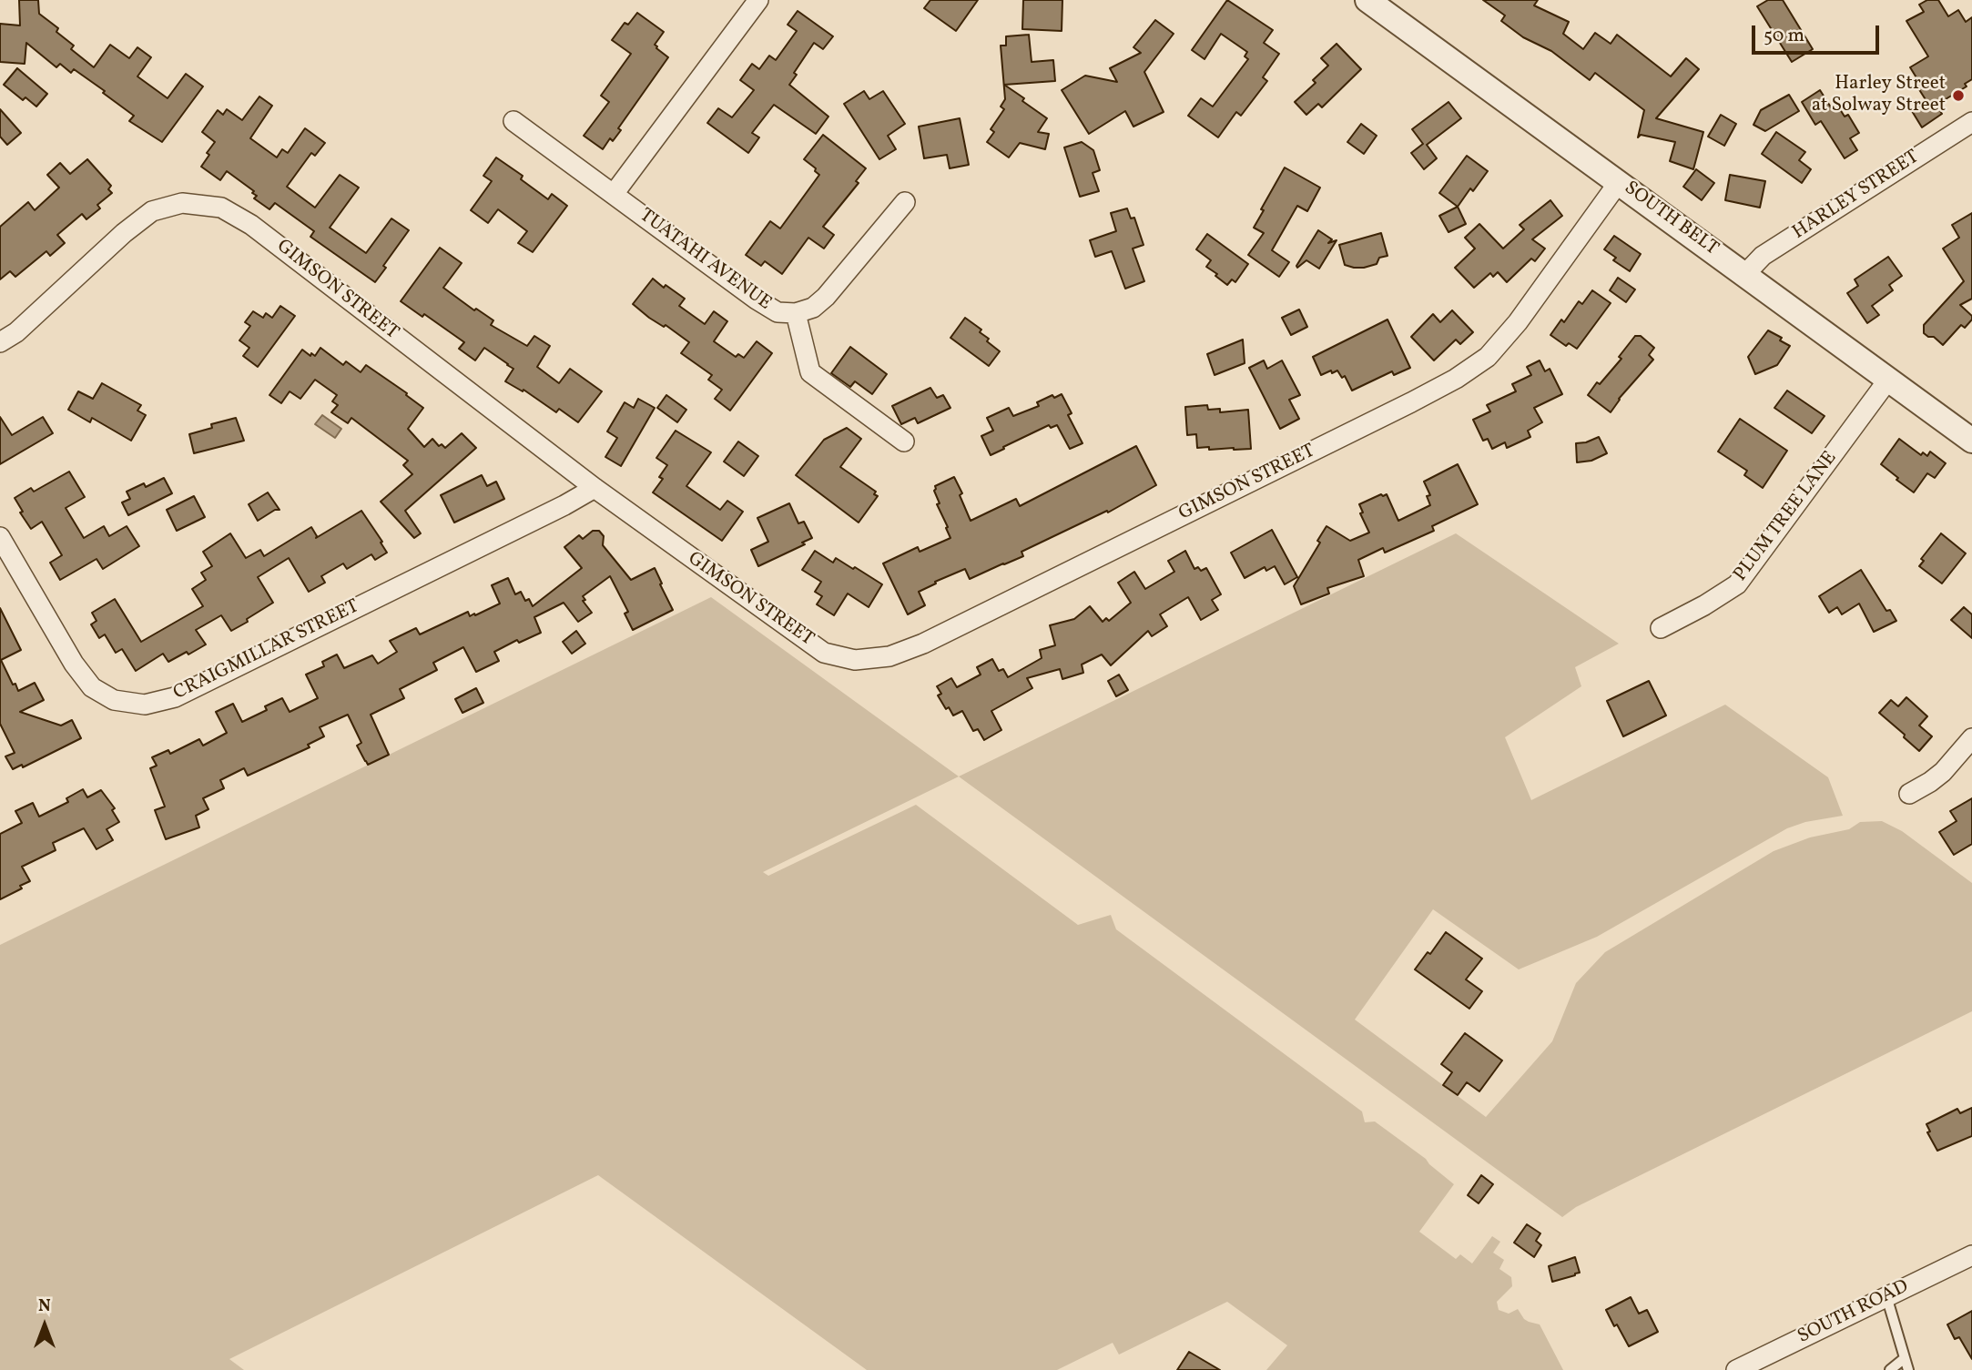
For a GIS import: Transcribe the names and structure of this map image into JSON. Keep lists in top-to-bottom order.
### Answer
{
  "streets": {
    "street": [
      "HARLEY STREET",
      "SOUTH BELT",
      "TUATAHI AVENUE",
      "GIMSON STREET",
      "PLUM TREE LANE",
      "CRAIGMILLAR STREET",
      "SOUTH ROAD"
    ]
  },
  "crossings": [
    ["HARLEY STREET", "SOUTH BELT"],
    ["SOUTH BELT", "GIMSON STREET"],
    ["SOUTH BELT", "PLUM TREE LANE"],
    ["GIMSON STREET", "CRAIGMILLAR STREET"]
  ],
  "places": ["Harley Street at Solway Street"],
  "scale_bar": "50 m",
  "north": "top"
}
